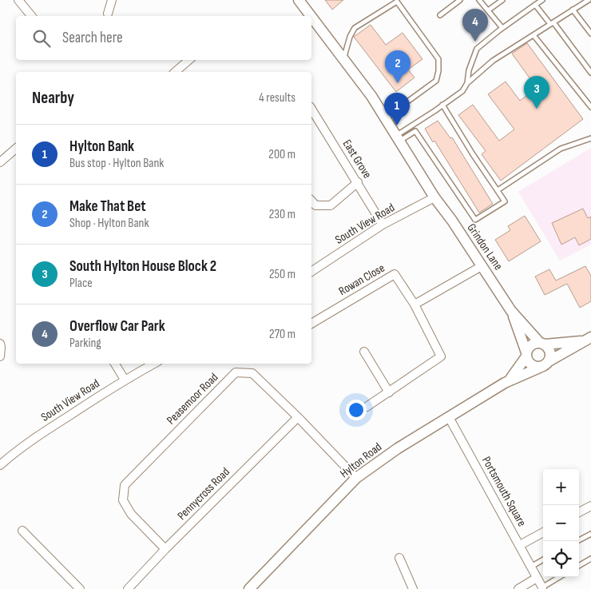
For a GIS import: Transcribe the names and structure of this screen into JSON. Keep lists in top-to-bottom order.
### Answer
{
  "streets": {
    "street": [
      "East Grove",
      "South View Road",
      "Grindon Lane",
      "Rowan Close",
      "Peasemoor Road",
      "Hylton Road",
      "Portsmouth Square",
      "Pennycross Road"
    ]
  },
  "crossings": [
    ["East Grove", "South View Road"],
    ["South View Road", "Grindon Lane"],
    ["Grindon Lane", "Hylton Road"],
    ["Peasemoor Road", "Hylton Road"],
    ["Peasemoor Road", "Pennycross Road"],
    ["Hylton Road", "Portsmouth Square"]
  ],
  "page": {
    "pins": [
      "4",
      "2",
      "3",
      "1"
    ],
    "search": "Search here",
    "heading": ["Nearby", "4 results"],
    "list": [
      {
        "mark": "1",
        "name": "Hylton Bank",
        "note": "Bus stop · Hylton Bank",
        "value": "200 m"
      },
      {
        "mark": "2",
        "name": "Make That Bet",
        "note": "Shop · Hylton Bank",
        "value": "230 m"
      },
      {
        "mark": "3",
        "name": "South Hylton House Block 2",
        "note": "Place",
        "value": "250 m"
      },
      {
        "mark": "4",
        "name": "Overflow Car Park",
        "note": "Parking",
        "value": "270 m"
      }
    ],
    "map_buttons": ["+", "−"]
  }
}
